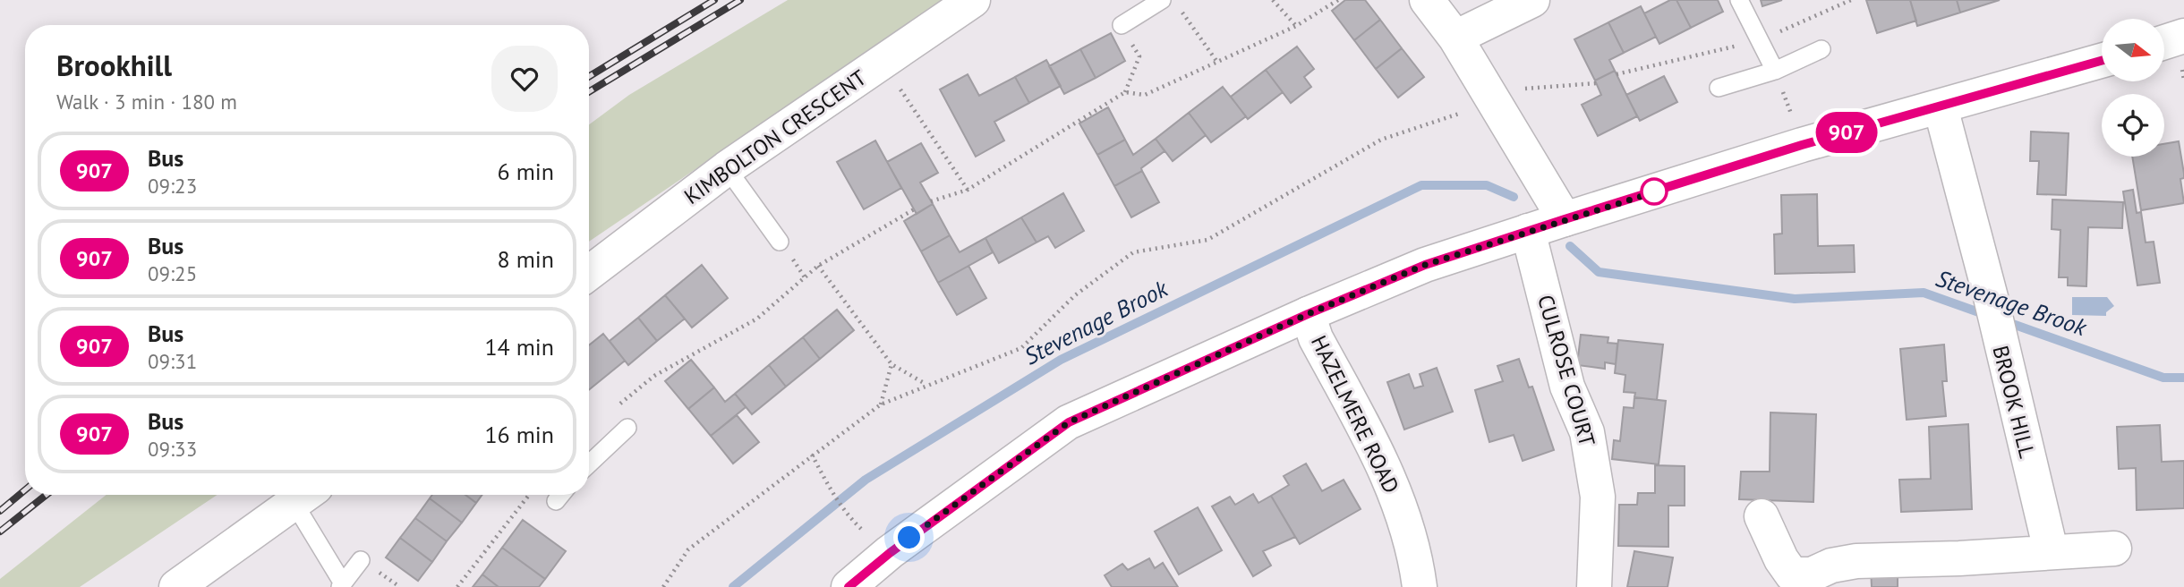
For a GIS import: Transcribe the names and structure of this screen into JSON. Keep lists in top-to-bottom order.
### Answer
{
  "streets": {
    "street": [
      "KIMBOLTON CRESCENT",
      "CULROSE COURT",
      "BROOK HILL",
      "HAZELMERE ROAD"
    ]
  },
  "water": ["Stevenage Brook"],
  "lines": ["bus line 907"],
  "north": "right",
  "page": {
    "on_map": "907",
    "heading": ["Brookhill", "Walk · 3 min · 180 m"],
    "list": [
      {
        "mark": "907",
        "name": "Bus",
        "note": "09:23",
        "value": "6 min"
      },
      {
        "mark": "907",
        "name": "Bus",
        "note": "09:25",
        "value": "8 min"
      },
      {
        "mark": "907",
        "name": "Bus",
        "note": "09:31",
        "value": "14 min"
      },
      {
        "mark": "907",
        "name": "Bus",
        "note": "09:33",
        "value": "16 min"
      }
    ]
  }
}
